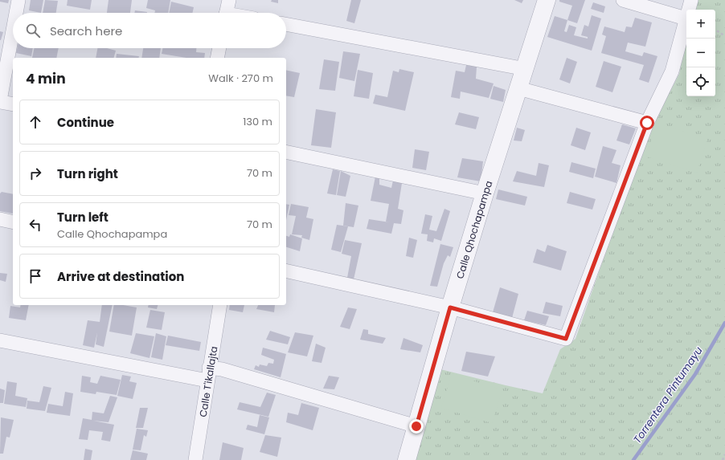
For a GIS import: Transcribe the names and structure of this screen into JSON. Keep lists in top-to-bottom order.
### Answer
{
  "streets": {
    "street": ["Calle Qhochapampa", "Calle T'ikallajta"]
  },
  "water": ["Torrentera Pintumayu"],
  "page": {
    "map_buttons": ["+", "−"],
    "search": "Search here",
    "heading": ["4 min", "Walk · 270 m"],
    "list": [
      ["Continue", "130 m"],
      ["Turn right", "70 m"],
      ["Turn left", "Calle Qhochapampa", "70 m"],
      "Arrive at destination"
    ]
  }
}
